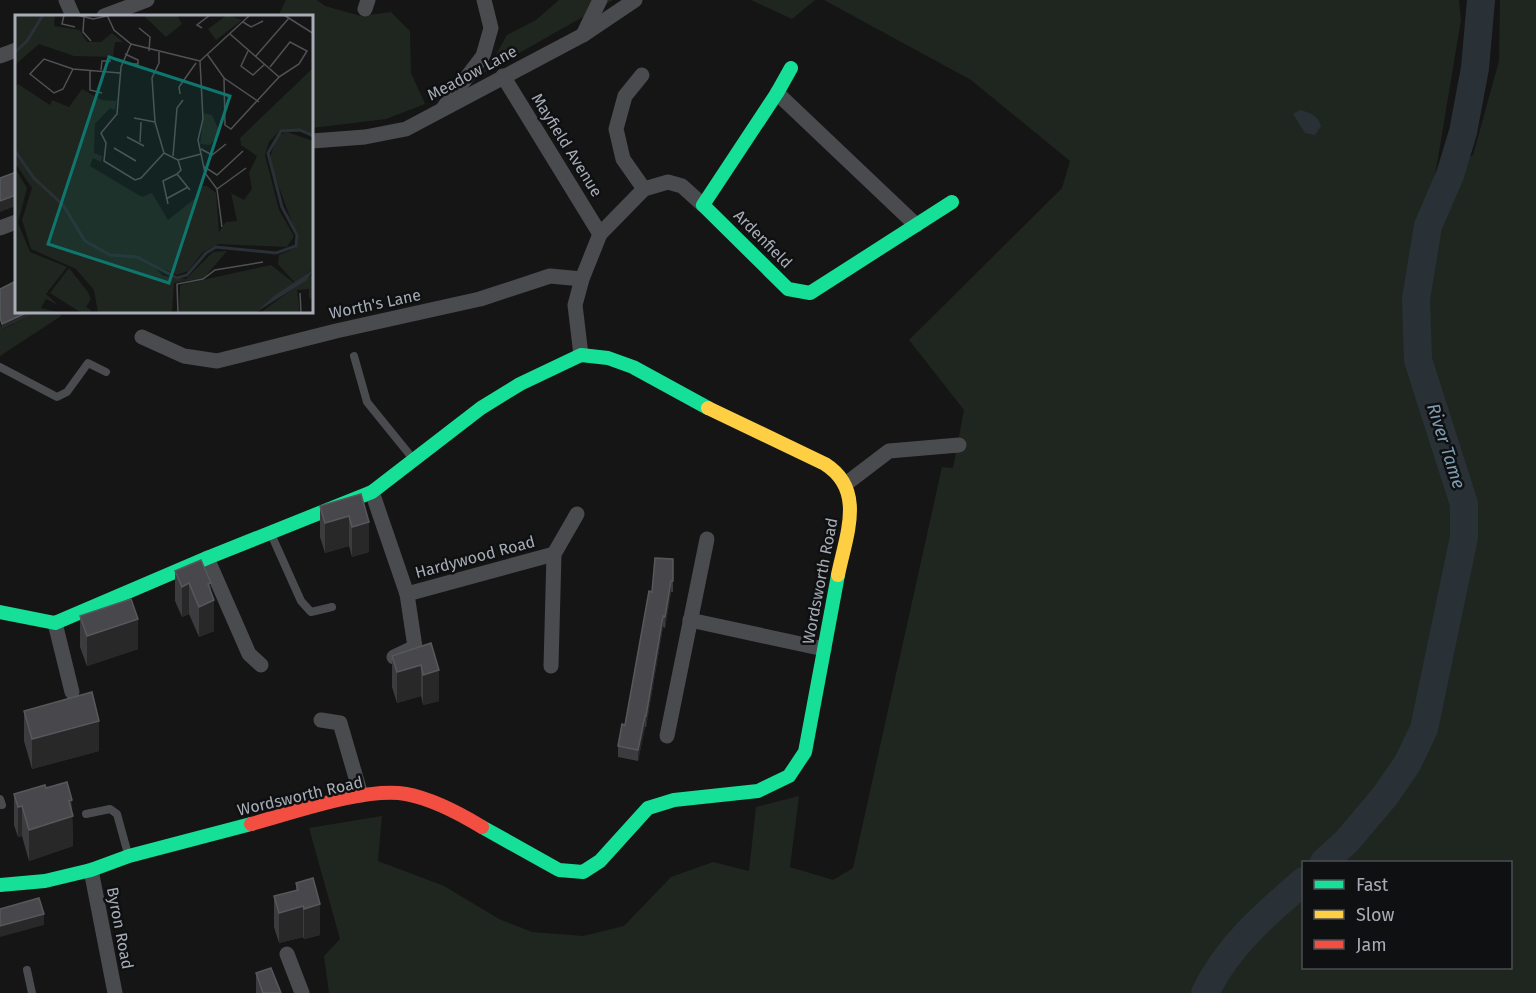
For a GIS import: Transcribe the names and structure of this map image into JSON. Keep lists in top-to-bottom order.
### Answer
{
  "streets": {
    "street": [
      "Meadow Lane",
      "Mayfield Avenue",
      "Ardenfield",
      "Worth's Lane",
      "Hardywood Road",
      "Wordsworth Road",
      "Byron Road"
    ]
  },
  "crossings": [
    ["Meadow Lane", "Mayfield Avenue"],
    ["Wordsworth Road", "Byron Road"]
  ],
  "water": ["River Tame"],
  "legend": ["Fast", "Slow", "Jam"]
}
